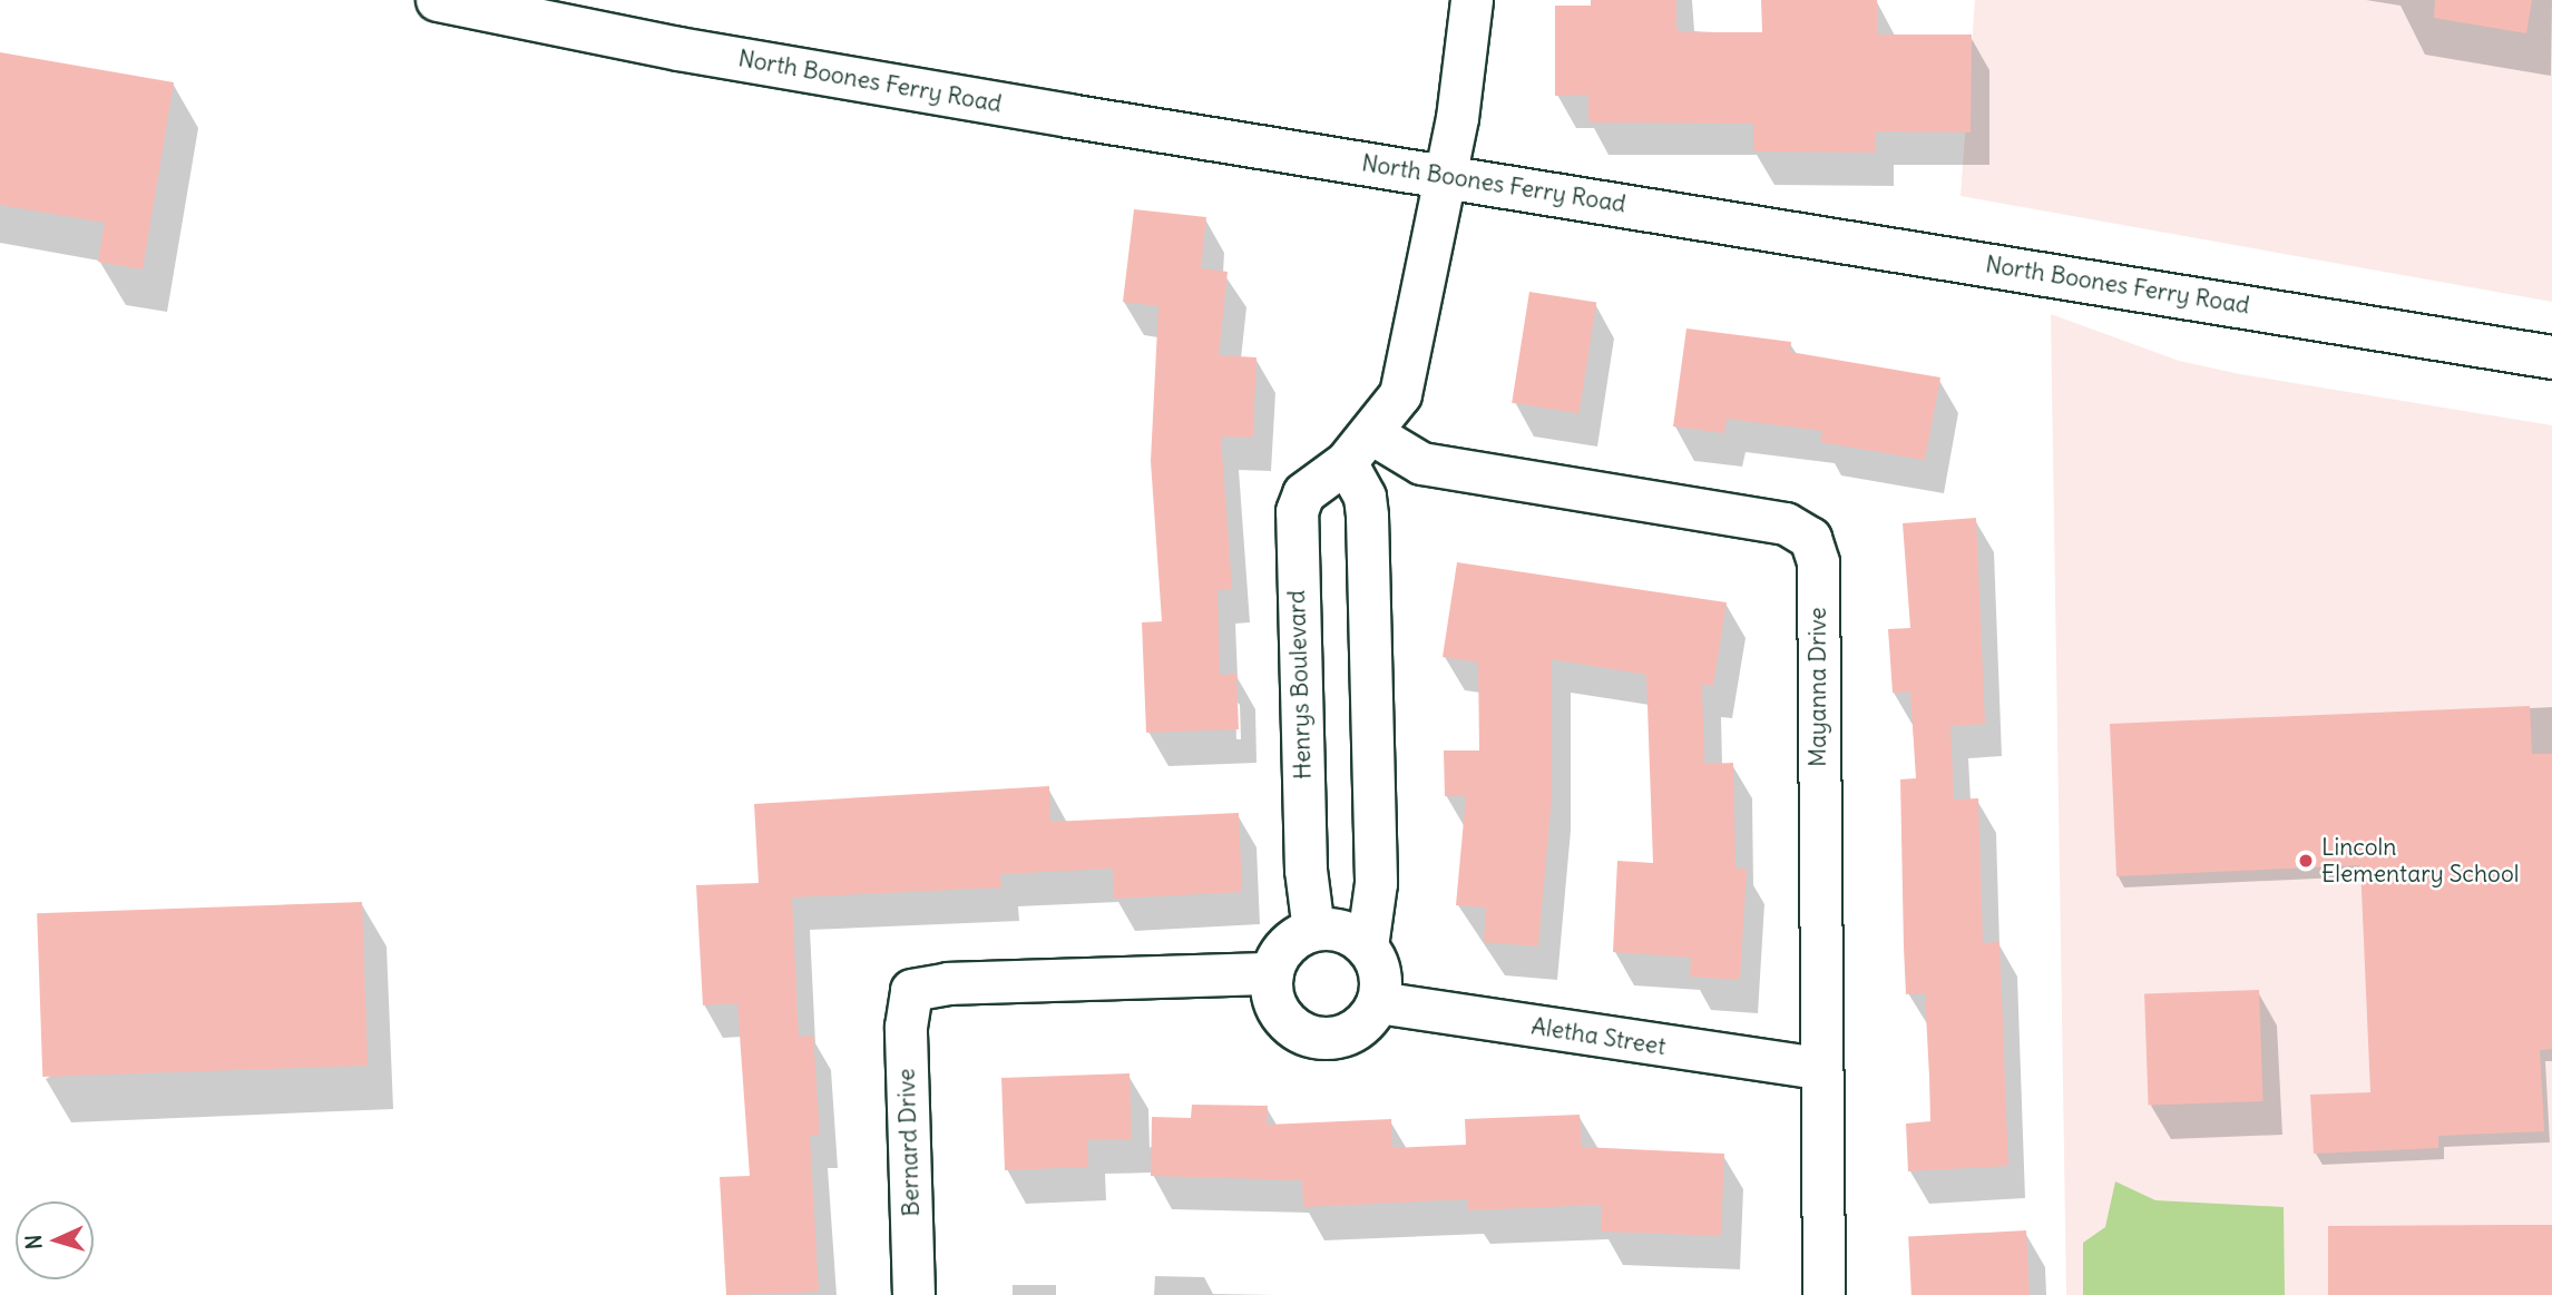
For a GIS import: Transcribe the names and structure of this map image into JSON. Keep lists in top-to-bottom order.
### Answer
{
  "streets": {
    "main road": ["North Boones Ferry Road"],
    "street": [
      "Henrys Boulevard",
      "Mayanna Drive",
      "Aletha Street",
      "Bernard Drive"
    ]
  },
  "crossings": [
    ["North Boones Ferry Road", "Henrys Boulevard"],
    ["Henrys Boulevard", "Mayanna Drive"],
    ["Henrys Boulevard", "Aletha Street"],
    ["Henrys Boulevard", "Bernard Drive"],
    ["Mayanna Drive", "Aletha Street"],
    ["Aletha Street", "Bernard Drive"]
  ],
  "places": ["Lincoln Elementary School"],
  "north": "left"
}
